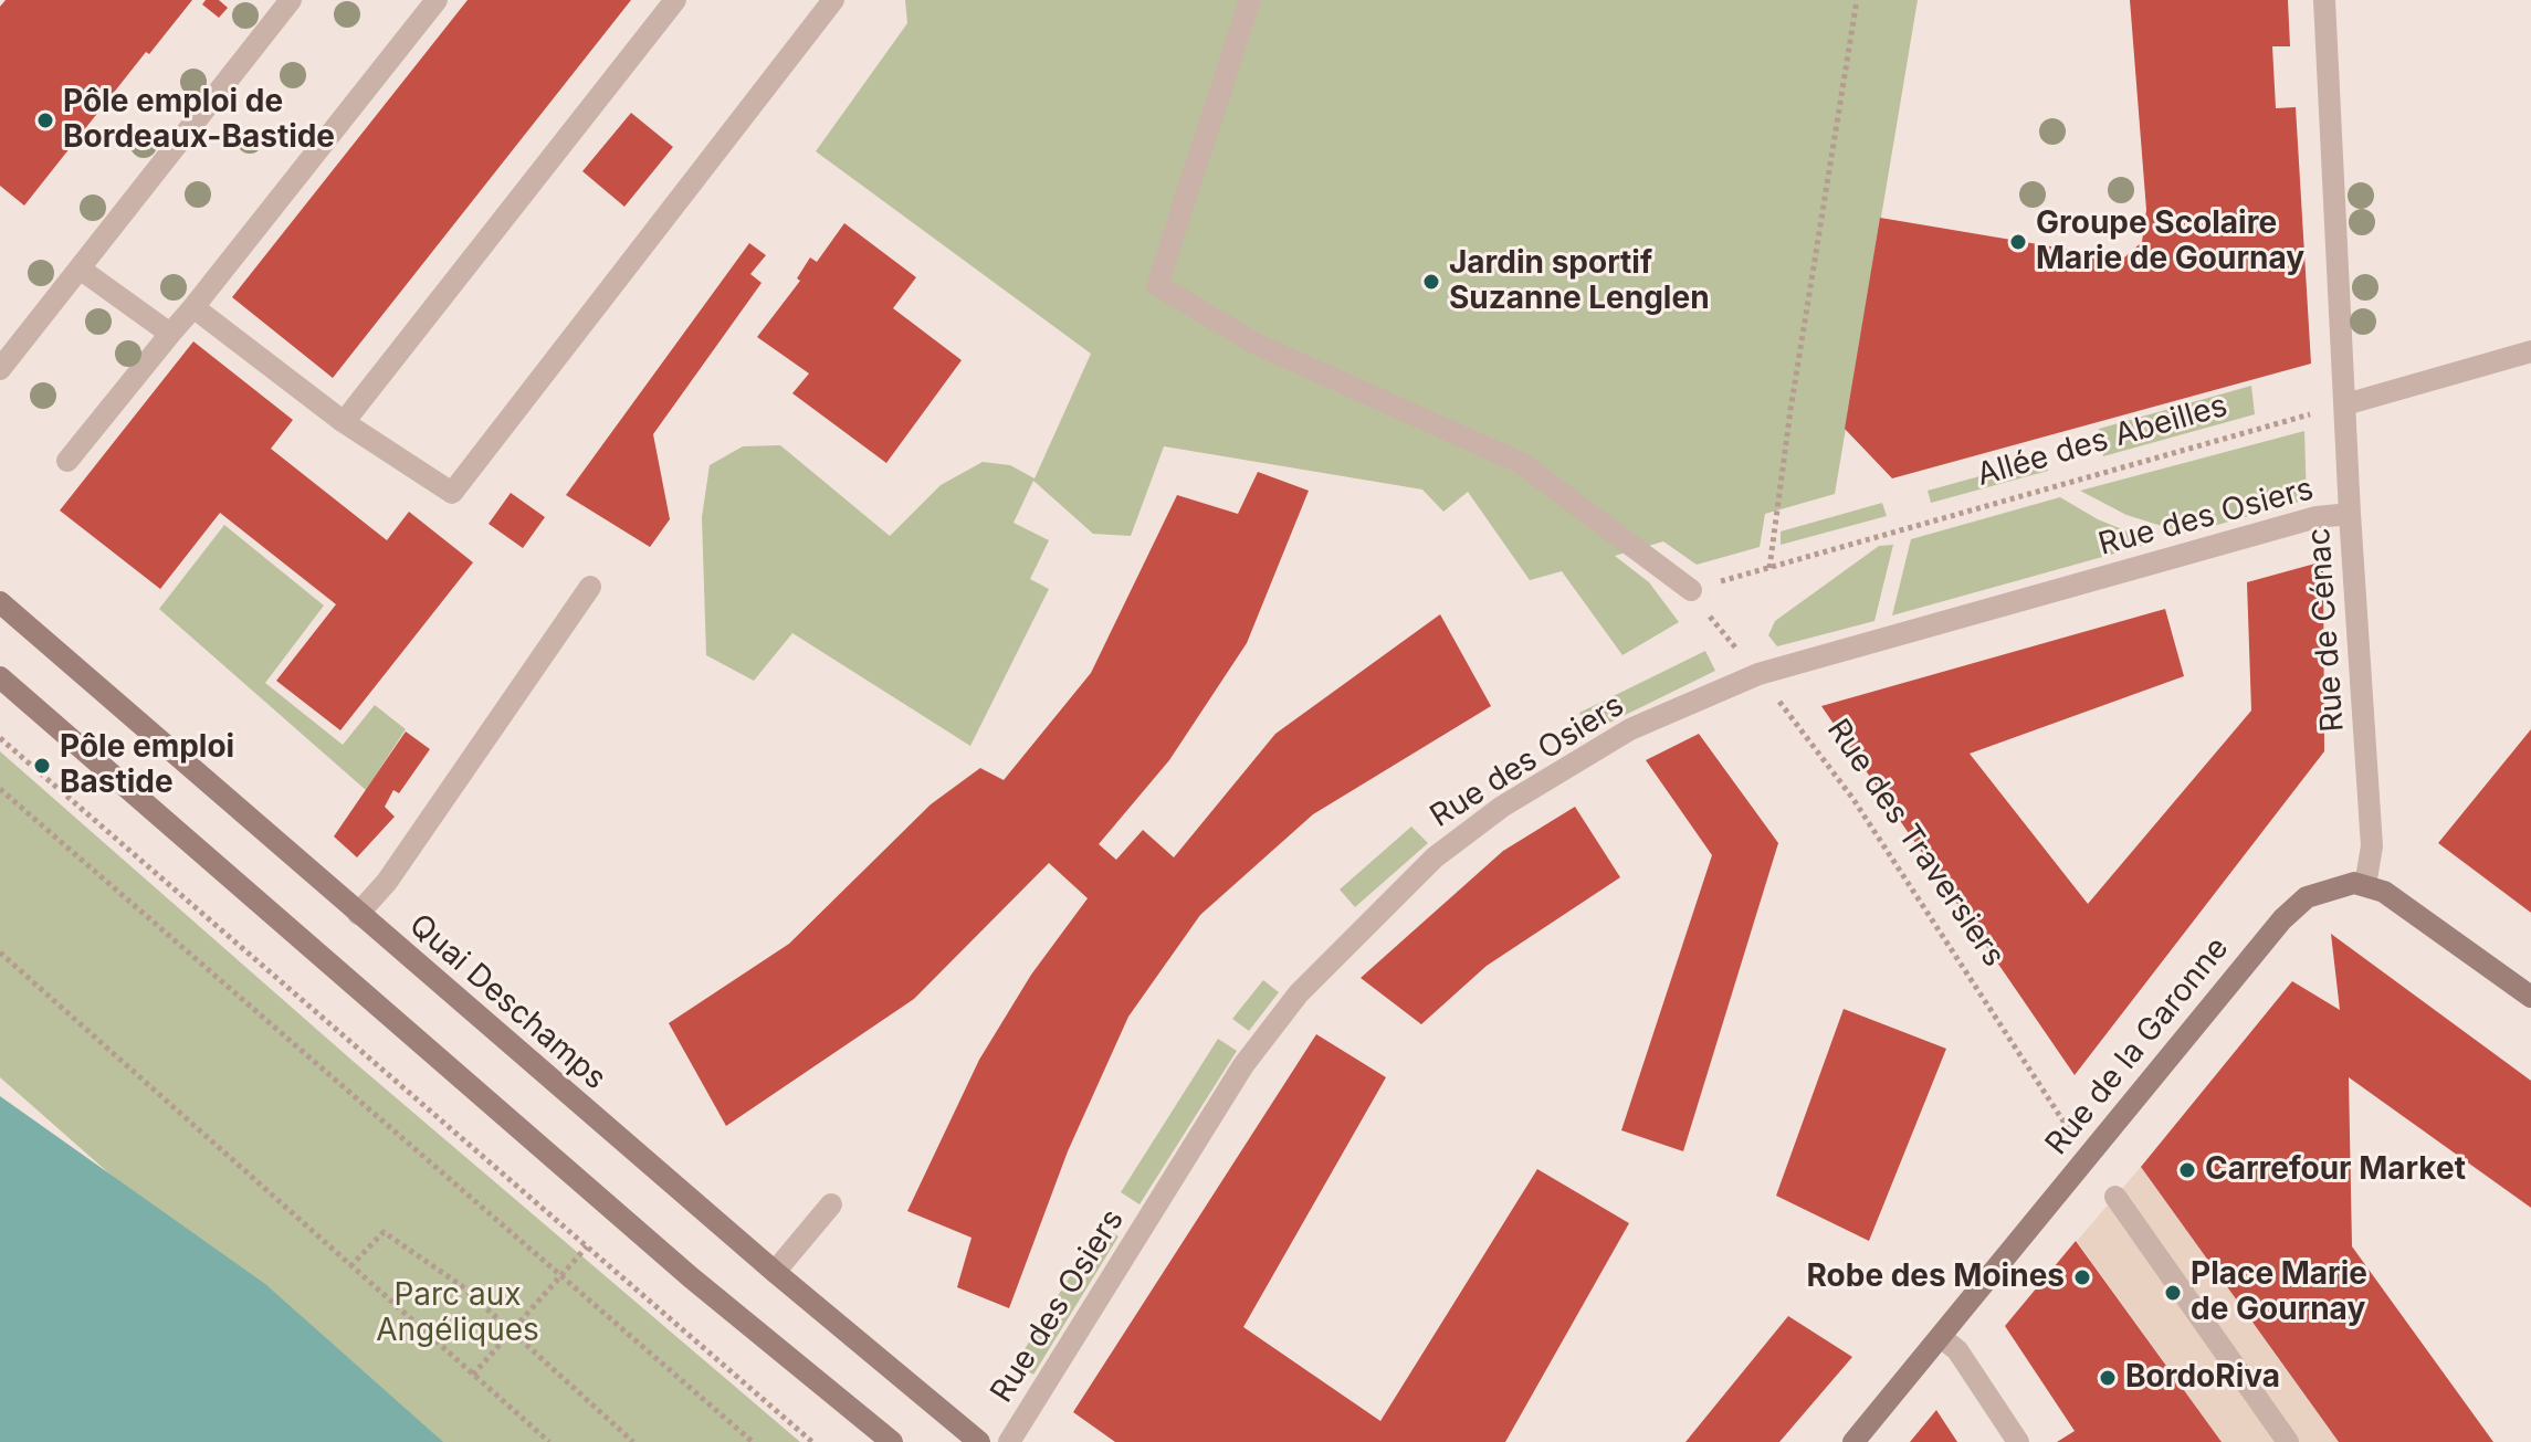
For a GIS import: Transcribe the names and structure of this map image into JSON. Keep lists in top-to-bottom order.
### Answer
{
  "streets": {
    "main road": ["Quai Deschamps", "Rue de la Garonne"],
    "street": ["Rue des Osiers", "Rue de Cénac"],
    "path": ["Allée des Abeilles", "Rue des Traversiers"]
  },
  "crossings": [
    ["Allée des Abeilles", "Rue de Cénac"],
    ["Allée des Abeilles", "Rue des Traversiers"],
    ["Rue des Osiers", "Rue de Cénac"],
    ["Rue des Osiers", "Rue des Traversiers"],
    ["Rue de Cénac", "Rue de la Garonne"]
  ],
  "parks": ["Parc aux Angéliques"],
  "places": [
    "Pôle emploi de Bordeaux-Bastide",
    "Groupe Scolaire Marie de Gournay",
    "Jardin sportif Suzanne Lenglen",
    "Pôle emploi Bastide",
    "Carrefour Market",
    "Robe des Moines",
    "Place Marie de Gournay",
    "BordoRiva"
  ]
}
